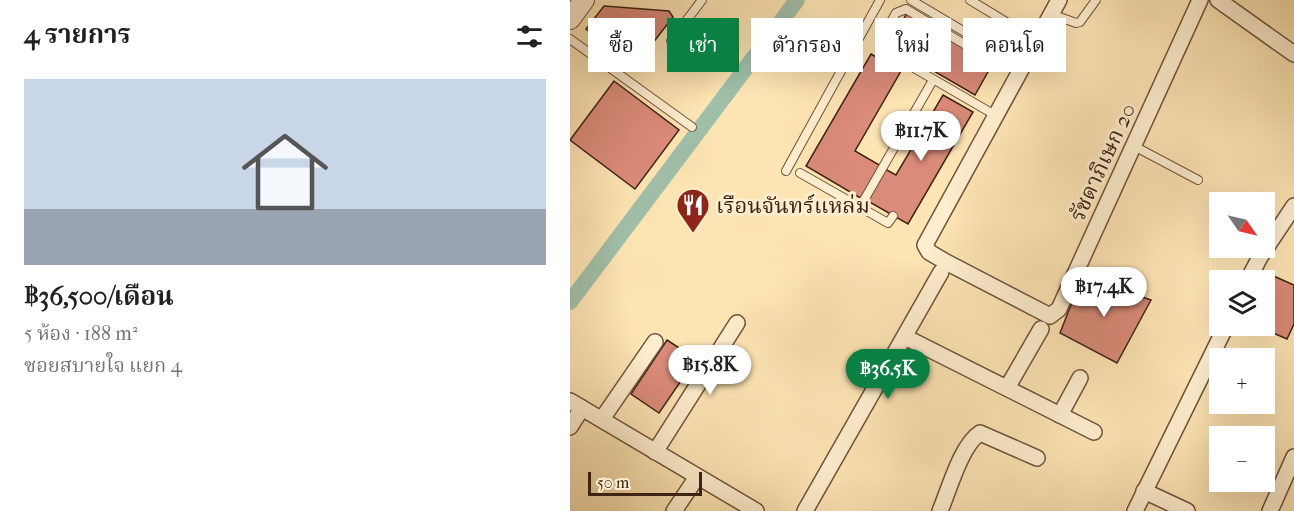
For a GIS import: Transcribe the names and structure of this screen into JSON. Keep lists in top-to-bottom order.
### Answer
{
  "streets": {
    "street": ["รัชดาภิเษก 20"]
  },
  "places": {
    "restaurant": ["เรือนจันทร์แหล่ม"]
  },
  "scale_bar": "50 m",
  "north": "bottom right",
  "page": {
    "heading": "4 รายการ",
    "chip": [
      "ซื้อ",
      "เช่า",
      "ตัวกรอง",
      "ใหม่",
      "คอนโด"
    ],
    "list": [
      {
        "name": "฿36,500/เดือน",
        "note": "5 ห้อง · 188 m² · ซอยสบายใจ แยก 4"
      }
    ],
    "price": [
      "฿11.7K",
      "฿17.4K",
      "฿15.8K",
      "฿36.5K"
    ],
    "map_buttons": ["+", "−"],
    "scale": "50 m"
  }
}
